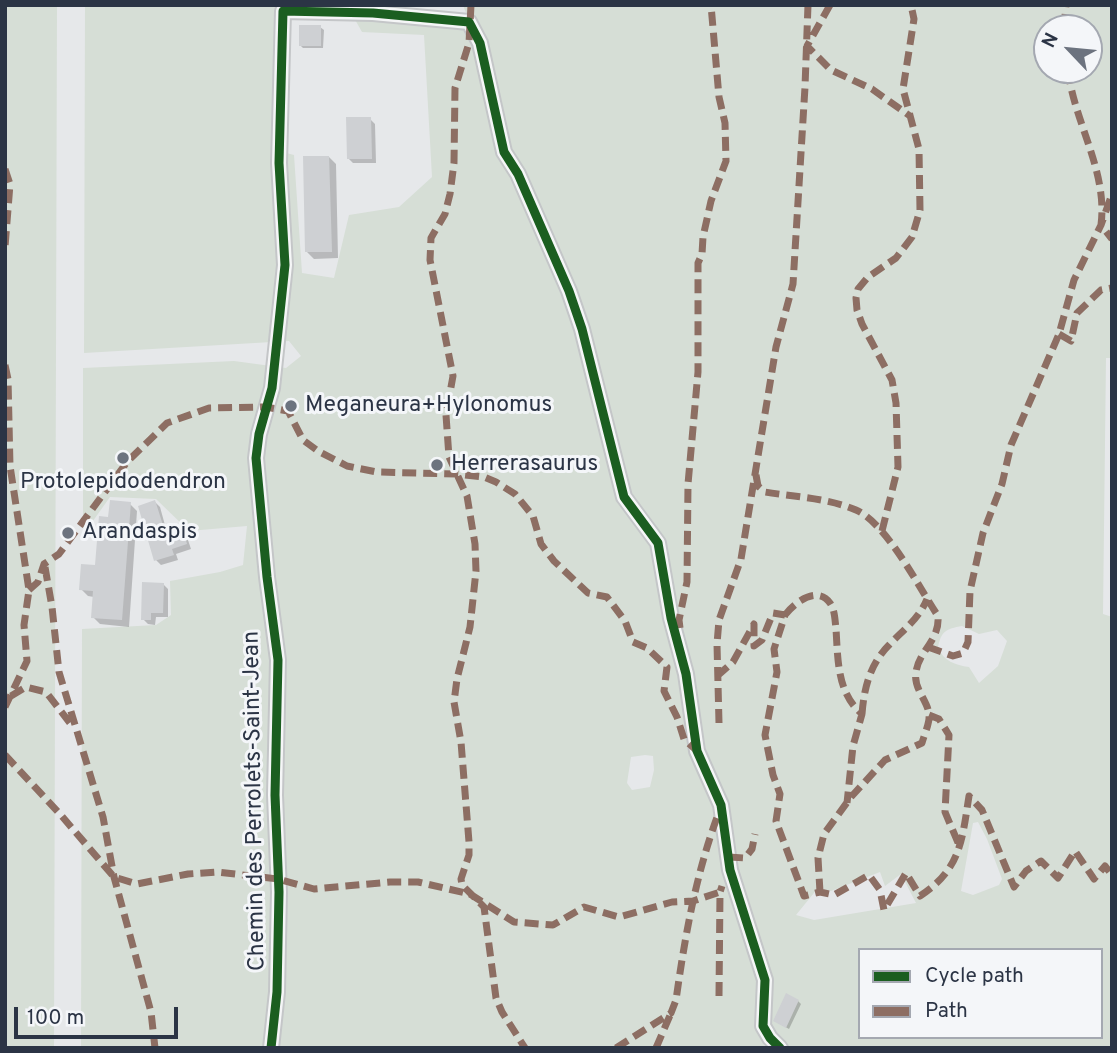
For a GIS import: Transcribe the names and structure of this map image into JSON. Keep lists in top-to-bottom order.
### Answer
{
  "streets": {
    "street": ["Chemin des Perrolets-Saint-Jean"]
  },
  "places": [
    "Meganeura+Hylonomus",
    "Protolepidodendron",
    "Herrerasaurus",
    "Arandaspis"
  ],
  "legend": ["Cycle path", "Path"],
  "scale_bar": "100 m",
  "north": "top left"
}
